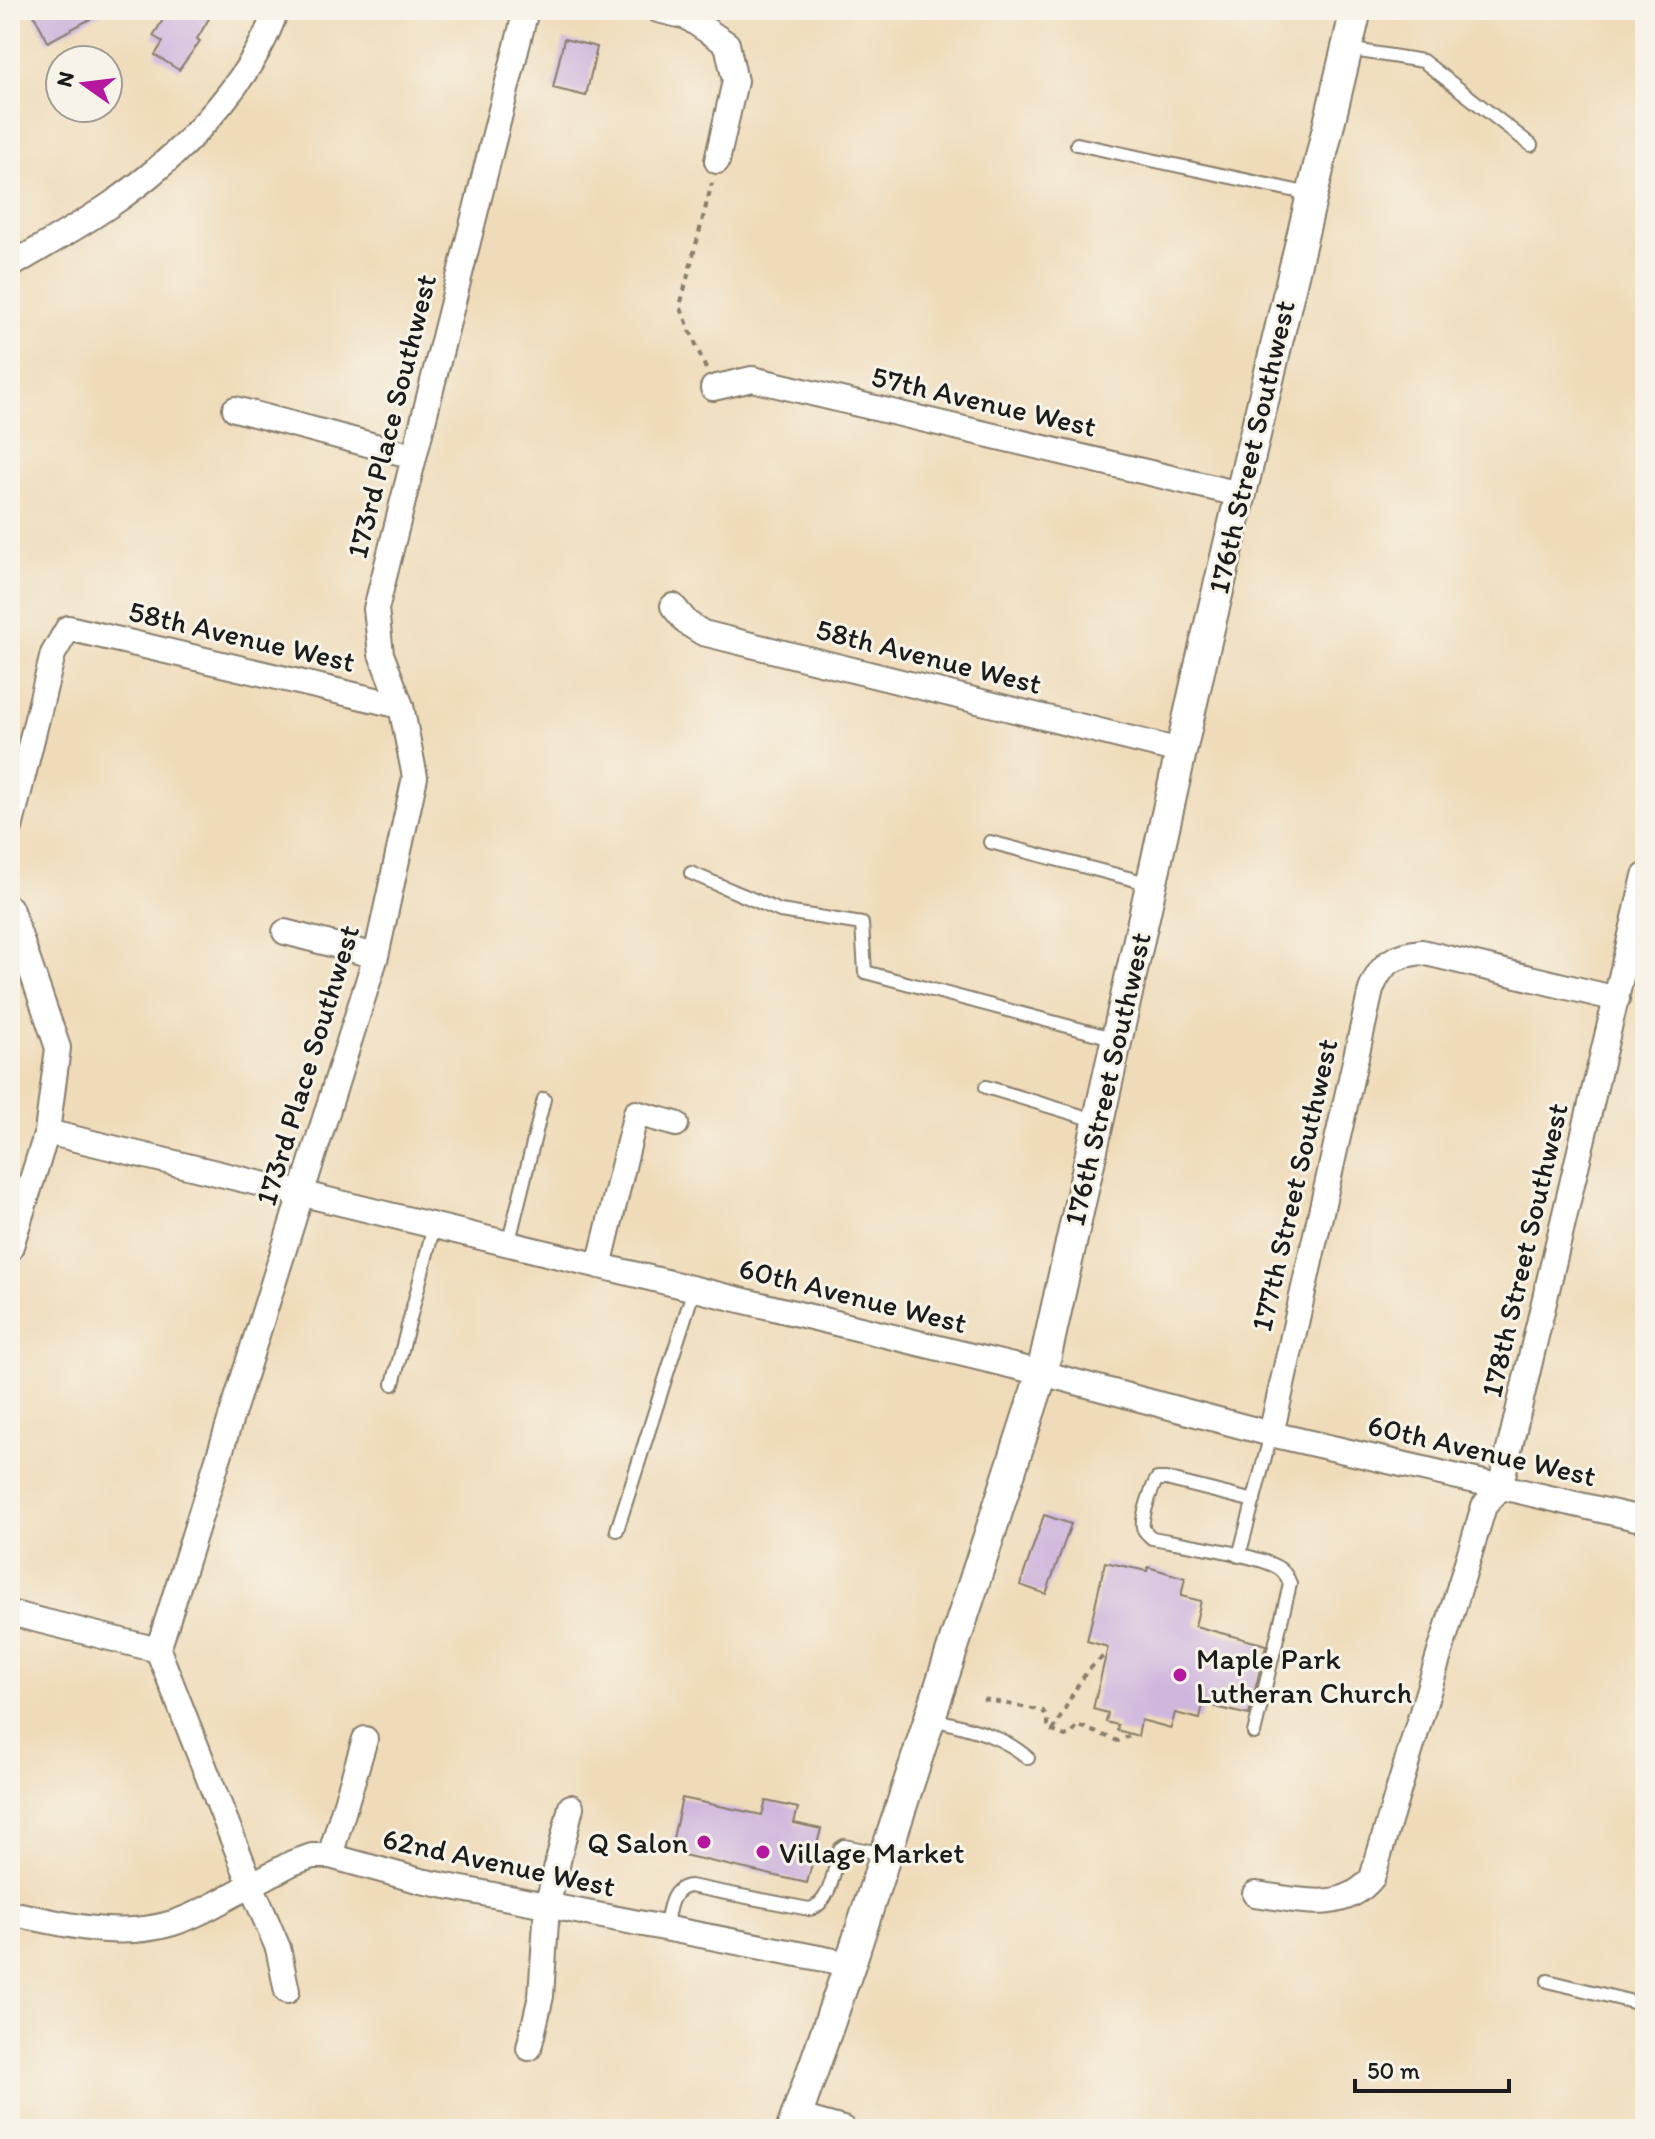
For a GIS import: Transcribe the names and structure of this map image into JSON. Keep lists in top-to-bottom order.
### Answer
{
  "streets": {
    "street": [
      "57th Avenue West",
      "173rd Place Southwest",
      "176th Street Southwest",
      "58th Avenue West",
      "177th Street Southwest",
      "178th Street Southwest",
      "60th Avenue West",
      "62nd Avenue West"
    ]
  },
  "crossings": [
    ["57th Avenue West", "176th Street Southwest"],
    ["173rd Place Southwest", "58th Avenue West"],
    ["173rd Place Southwest", "60th Avenue West"],
    ["176th Street Southwest", "58th Avenue West"],
    ["176th Street Southwest", "60th Avenue West"],
    ["176th Street Southwest", "62nd Avenue West"],
    ["177th Street Southwest", "178th Street Southwest"],
    ["177th Street Southwest", "60th Avenue West"],
    ["178th Street Southwest", "60th Avenue West"]
  ],
  "places": ["Maple Park Lutheran Church", "Q Salon", "Village Market"],
  "scale_bar": "50 m",
  "north": "left"
}
